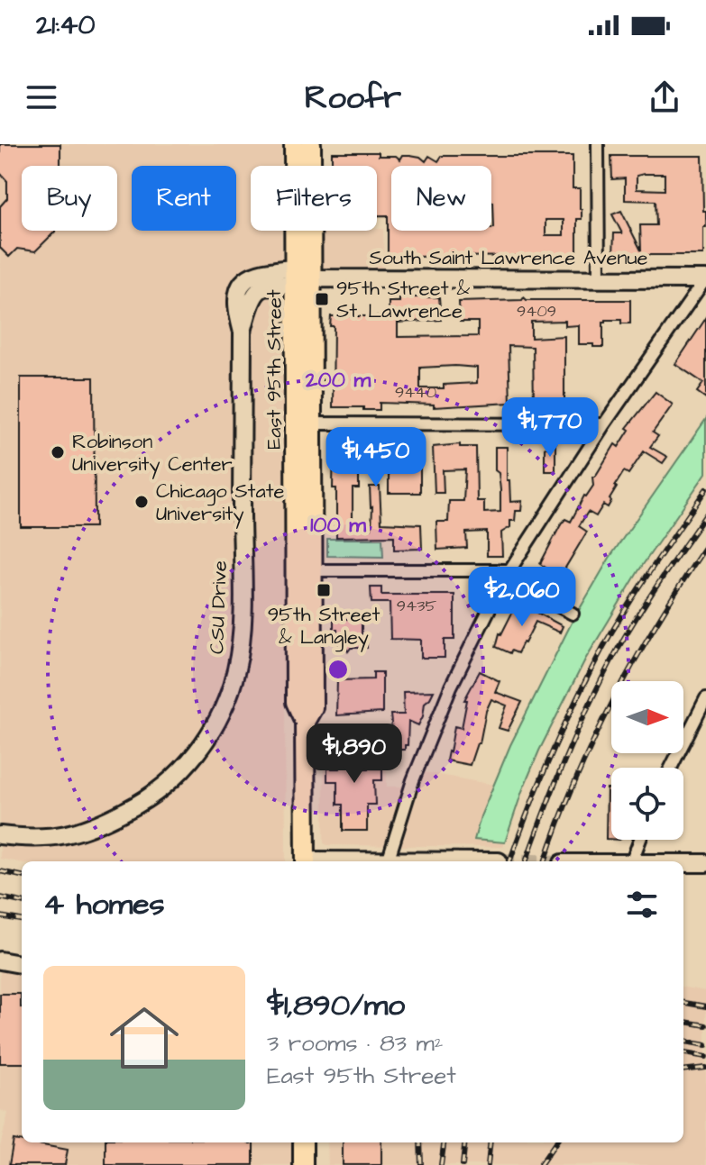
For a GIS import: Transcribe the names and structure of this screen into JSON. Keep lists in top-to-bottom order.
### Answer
{
  "streets": {
    "main road": ["East 95th Street"],
    "street": ["South Saint Lawrence Avenue", "CSU Drive"]
  },
  "crossings": [
    ["South Saint Lawrence Avenue", "East 95th Street"],
    ["South Saint Lawrence Avenue", "CSU Drive"],
    ["East 95th Street", "CSU Drive"]
  ],
  "places": {
    "transit": ["95th Street & St. Lawrence", "95th Street & Langley"],
    "other": ["Robinson University Center", "Chicago State University"]
  },
  "house_numbers": ["9409", "9440", "9435"],
  "north": "right",
  "page": {
    "status": "21:40",
    "header": "Roofr",
    "chip": [
      "Buy",
      "Rent",
      "Filters",
      "New"
    ],
    "price": [
      "$1,770",
      "$1,450",
      "$2,060",
      "$1,890"
    ],
    "heading": "4 homes",
    "list": [
      {
        "name": "$1,890/mo",
        "note": "3 rooms · 83 m² · East 95th Street"
      }
    ]
  },
  "rings": ["200 m", "100 m"]
}
